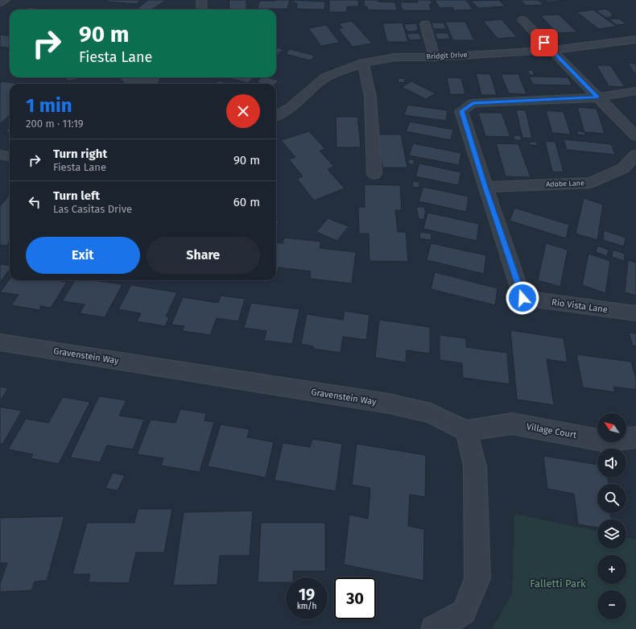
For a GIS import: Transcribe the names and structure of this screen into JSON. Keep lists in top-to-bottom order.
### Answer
{
  "streets": {
    "street": [
      "Bridgit Drive",
      "Adobe Lane",
      "Rio Vista Lane",
      "Gravenstein Way",
      "Village Court"
    ]
  },
  "crossings": [
    ["Adobe Lane", "Rio Vista Lane"],
    ["Gravenstein Way", "Village Court"]
  ],
  "parks": ["Falletti Park"],
  "north": "top left",
  "page": {
    "turn": ["90 m", "Fiesta Lane"],
    "heading": ["1 min", "200 m · 11:19"],
    "list": [
      {
        "name": "Turn right",
        "note": "Fiesta Lane",
        "value": "90 m"
      },
      {
        "name": "Turn left",
        "note": "Las Casitas Drive",
        "value": "60 m"
      }
    ],
    "buttons": ["Exit", "Share"],
    "map_buttons": ["+", "−"],
    "speed": "19 km/h",
    "limit": "30"
  }
}
